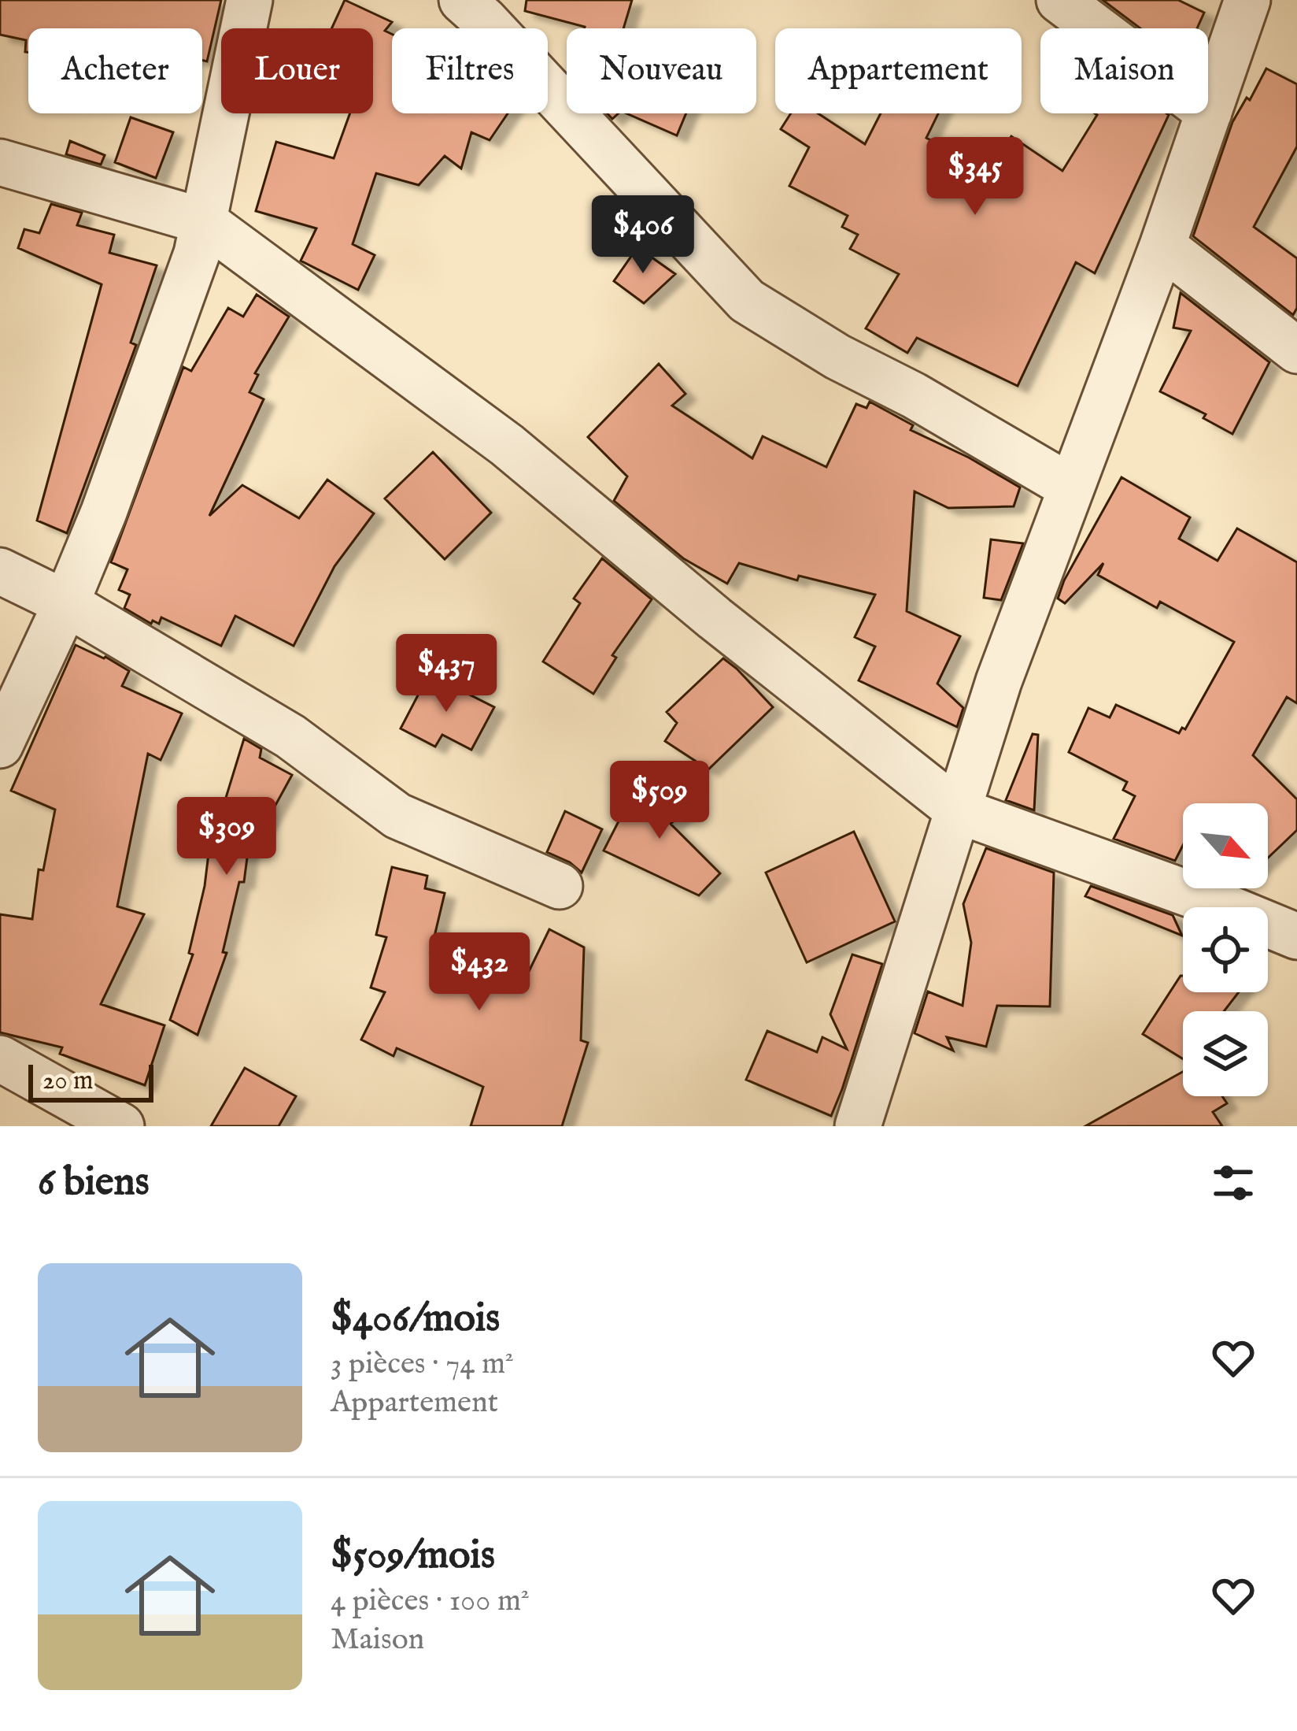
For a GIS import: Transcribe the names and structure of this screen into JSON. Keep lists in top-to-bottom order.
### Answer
{
  "scale_bar": "20 m",
  "north": "bottom right",
  "page": {
    "chip": [
      "Acheter",
      "Louer",
      "Filtres",
      "Nouveau",
      "Appartement",
      "Maison"
    ],
    "price": [
      "$345",
      "$406",
      "$437",
      "$509",
      "$309",
      "$432"
    ],
    "scale": "20 m",
    "heading": "6 biens",
    "list": [
      {
        "name": "$406/mois",
        "note": "3 pièces · 74 m² · Appartement"
      },
      {
        "name": "$509/mois",
        "note": "4 pièces · 100 m² · Maison"
      }
    ]
  }
}
